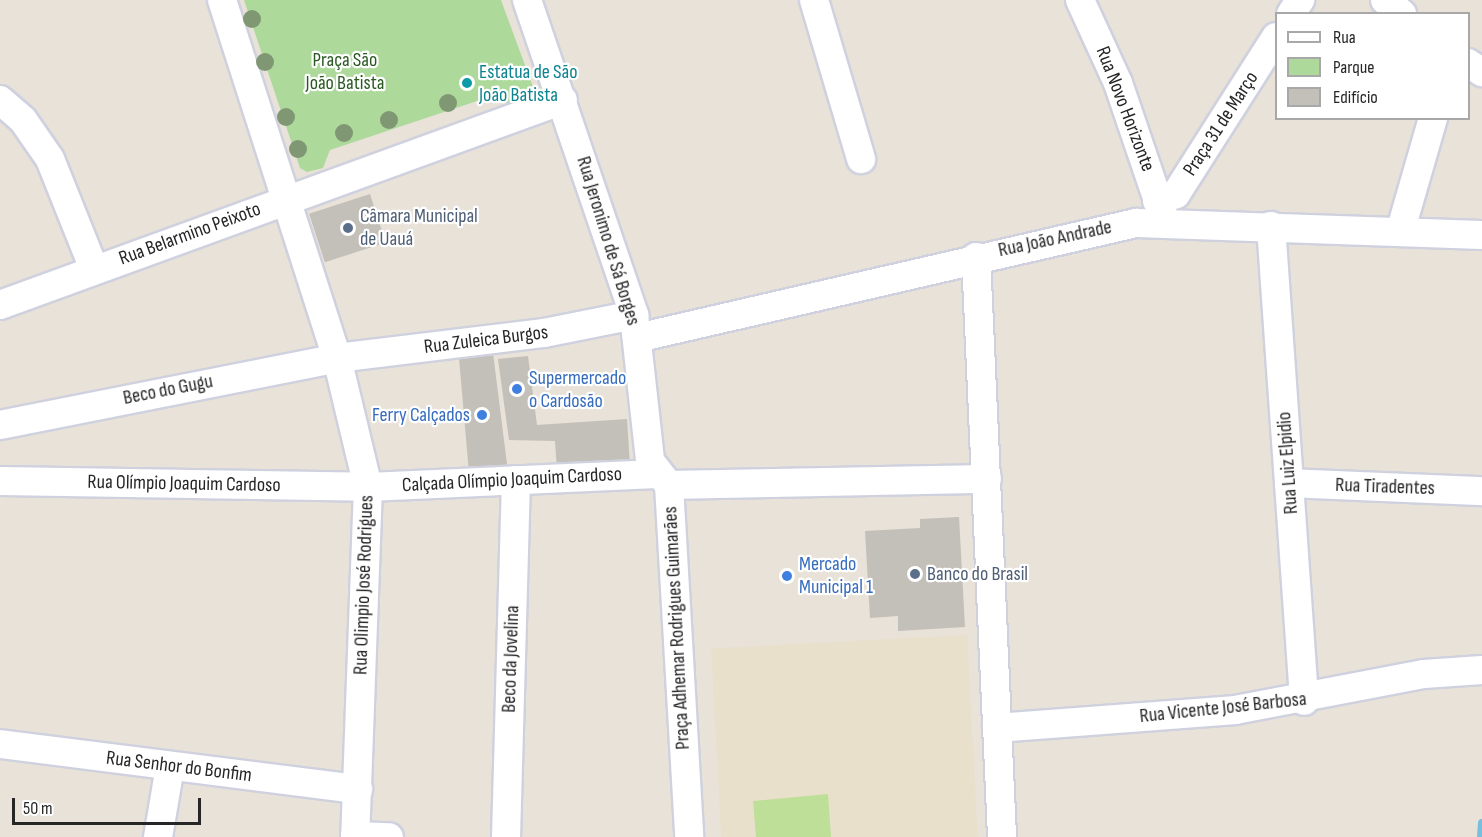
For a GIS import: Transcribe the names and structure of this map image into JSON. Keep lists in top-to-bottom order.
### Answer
{
  "streets": {
    "street": [
      "Rua Novo Horizonte",
      "Praça 31 de Março",
      "Rua Belarmino Peixoto",
      "Rua João Andrade",
      "Rua Jeronimo de Sá Borges",
      "Rua Zuleica Burgos",
      "Beco do Gugu",
      "Rua Luiz Elpidio",
      "Calçada Olímpio Joaquim Cardoso",
      "Rua Olímpio Joaquim Cardoso",
      "Rua Tiradentes",
      "Rua Olimpio José Rodrigues",
      "Praça Adhemar Rodrigues Guimarães",
      "Beco da Jovelina",
      "Rua Vicente José Barbosa",
      "Rua Senhor do Bonfim"
    ]
  },
  "crossings": [
    ["Rua Novo Horizonte", "Praça 31 de Março"],
    ["Rua Novo Horizonte", "Rua João Andrade"],
    ["Praça 31 de Março", "Rua João Andrade"],
    ["Rua Belarmino Peixoto", "Rua Olimpio José Rodrigues"],
    ["Rua João Andrade", "Rua Jeronimo de Sá Borges"],
    ["Rua João Andrade", "Rua Zuleica Burgos"],
    ["Rua João Andrade", "Rua Luiz Elpidio"],
    ["Rua Jeronimo de Sá Borges", "Rua Zuleica Burgos"],
    ["Rua Jeronimo de Sá Borges", "Calçada Olímpio Joaquim Cardoso"],
    ["Rua Jeronimo de Sá Borges", "Praça Adhemar Rodrigues Guimarães"],
    ["Rua Zuleica Burgos", "Beco do Gugu"],
    ["Rua Zuleica Burgos", "Rua Olimpio José Rodrigues"],
    ["Beco do Gugu", "Rua Olimpio José Rodrigues"],
    ["Rua Luiz Elpidio", "Rua Tiradentes"],
    ["Rua Luiz Elpidio", "Rua Vicente José Barbosa"],
    ["Calçada Olímpio Joaquim Cardoso", "Rua Olímpio Joaquim Cardoso"],
    ["Calçada Olímpio Joaquim Cardoso", "Rua Olimpio José Rodrigues"],
    ["Calçada Olímpio Joaquim Cardoso", "Praça Adhemar Rodrigues Guimarães"],
    ["Calçada Olímpio Joaquim Cardoso", "Beco da Jovelina"],
    ["Rua Olímpio Joaquim Cardoso", "Rua Olimpio José Rodrigues"],
    ["Rua Olimpio José Rodrigues", "Rua Senhor do Bonfim"]
  ],
  "parks": ["Praça São João Batista"],
  "places": [
    "Estatua de São João Batista",
    "Câmara Municipal de Uauá",
    "Supermercado o Cardosão",
    "Ferry Calçados",
    "Banco do Brasil",
    "Mercado Municipal 1"
  ],
  "legend": ["Rua", "Parque", "Edifício"],
  "scale_bar": "50 m"
}
